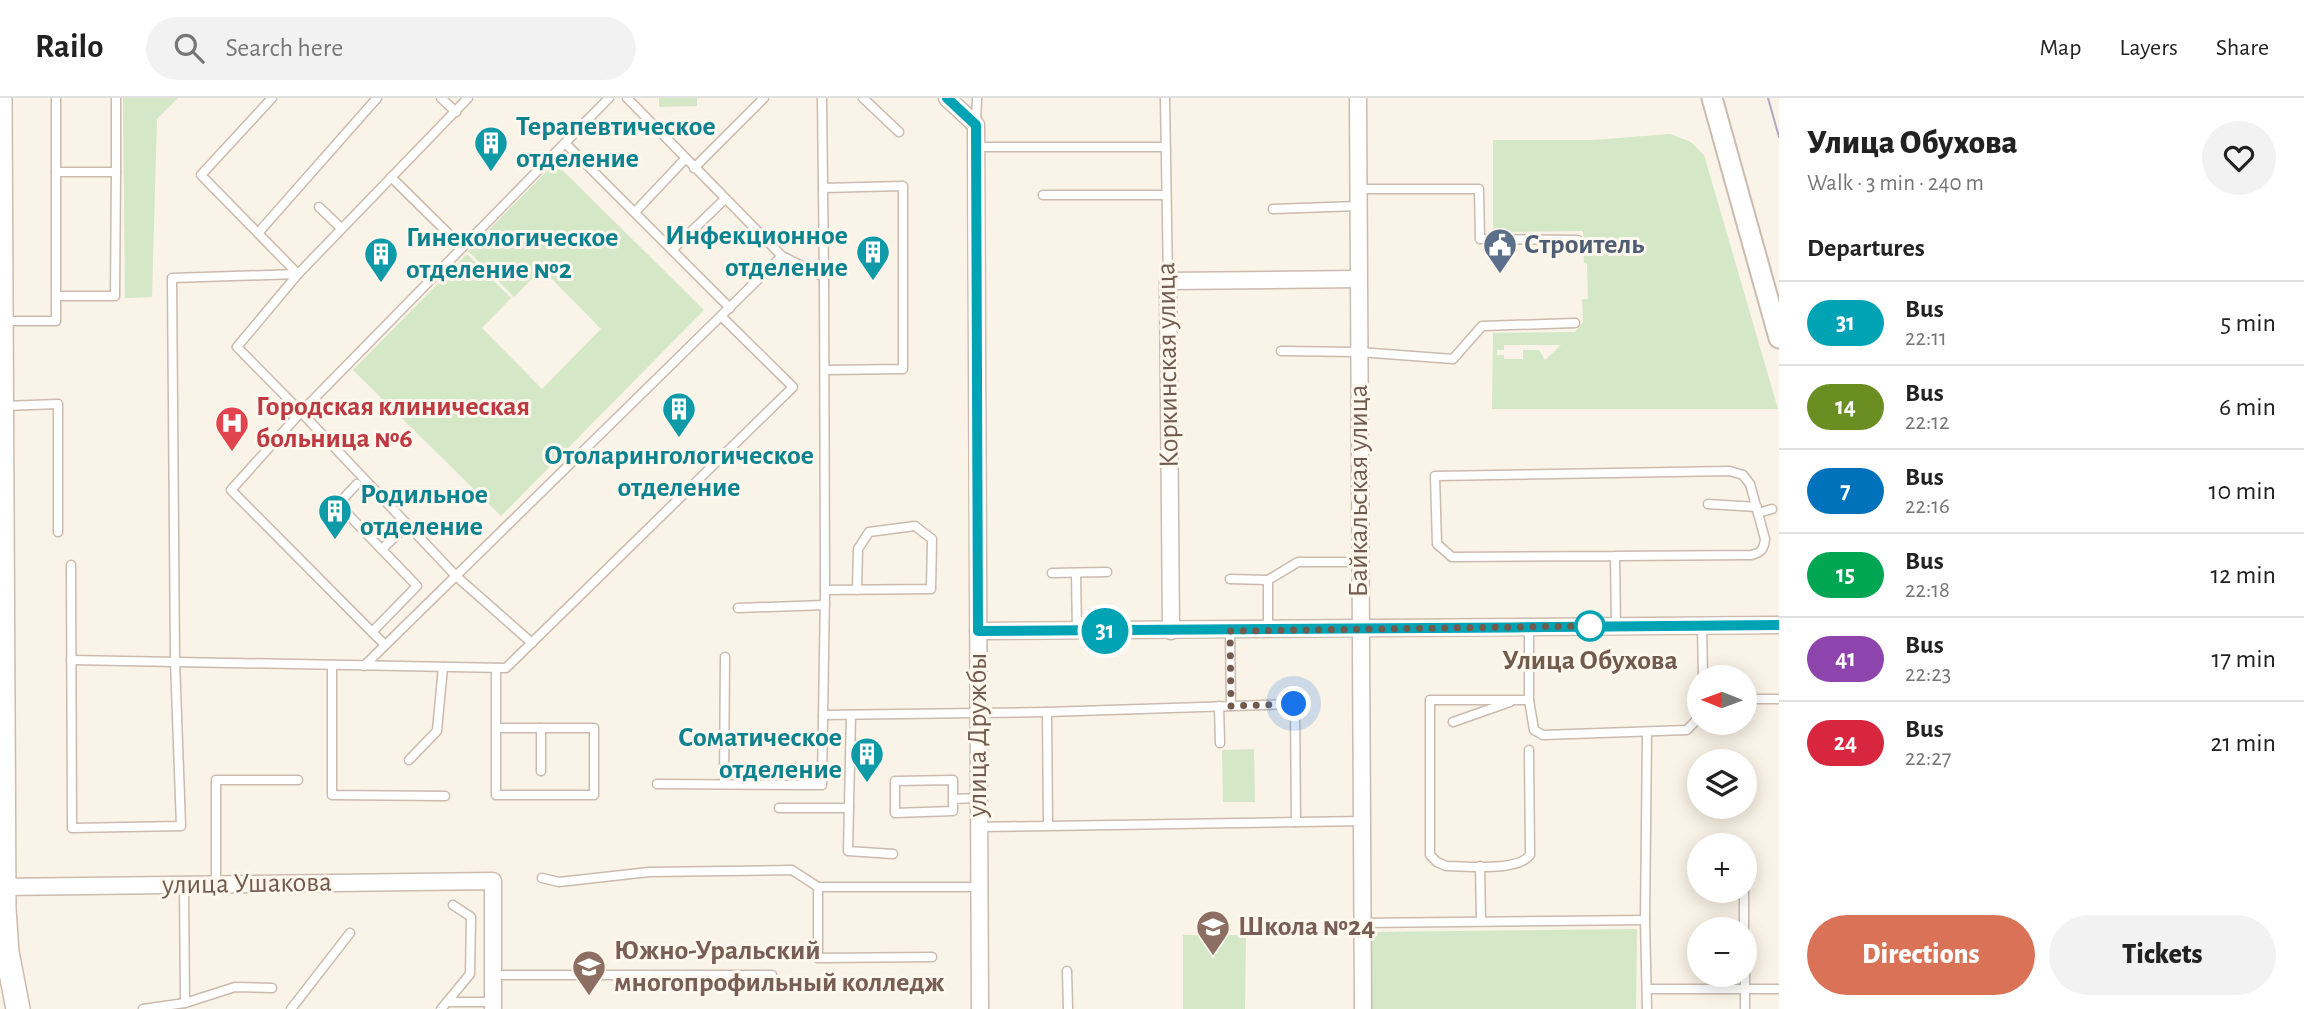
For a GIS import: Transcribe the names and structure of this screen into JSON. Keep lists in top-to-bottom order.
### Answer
{
  "streets": {
    "street": [
      "Коркинская улица",
      "Байкальская улица",
      "улица Дружбы",
      "улица Ушакова"
    ]
  },
  "places": {
    "building": [
      "Терапевтическое отделение",
      "Инфекционное отделение",
      "Гинекологическое отделение №2",
      "Отоларингологическое отделение",
      "Родильное отделение",
      "Соматическое отделение"
    ],
    "public building": ["Строитель"],
    "hospital": ["Городская клиническая больница №6"],
    "other": ["Улица Обухова"],
    "school or university": ["Школа №24", "Южно-Уральский многопрофильный колледж"]
  },
  "lines": ["bus line 31"],
  "north": "left",
  "page": {
    "header": "Railo",
    "search": "Search here",
    "nav": ["Map", "Layers", "Share"],
    "on_map": "31",
    "heading": [
      ["Улица Обухова", "Walk · 3 min · 240 m"],
      "Departures"
    ],
    "list": [
      {
        "mark": "31",
        "name": "Bus",
        "note": "22:11",
        "value": "5 min"
      },
      {
        "mark": "14",
        "name": "Bus",
        "note": "22:12",
        "value": "6 min"
      },
      {
        "mark": "7",
        "name": "Bus",
        "note": "22:16",
        "value": "10 min"
      },
      {
        "mark": "15",
        "name": "Bus",
        "note": "22:18",
        "value": "12 min"
      },
      {
        "mark": "41",
        "name": "Bus",
        "note": "22:23",
        "value": "17 min"
      },
      {
        "mark": "24",
        "name": "Bus",
        "note": "22:27",
        "value": "21 min"
      }
    ],
    "map_buttons": ["+", "−"],
    "buttons": ["Directions", "Tickets"]
  }
}
